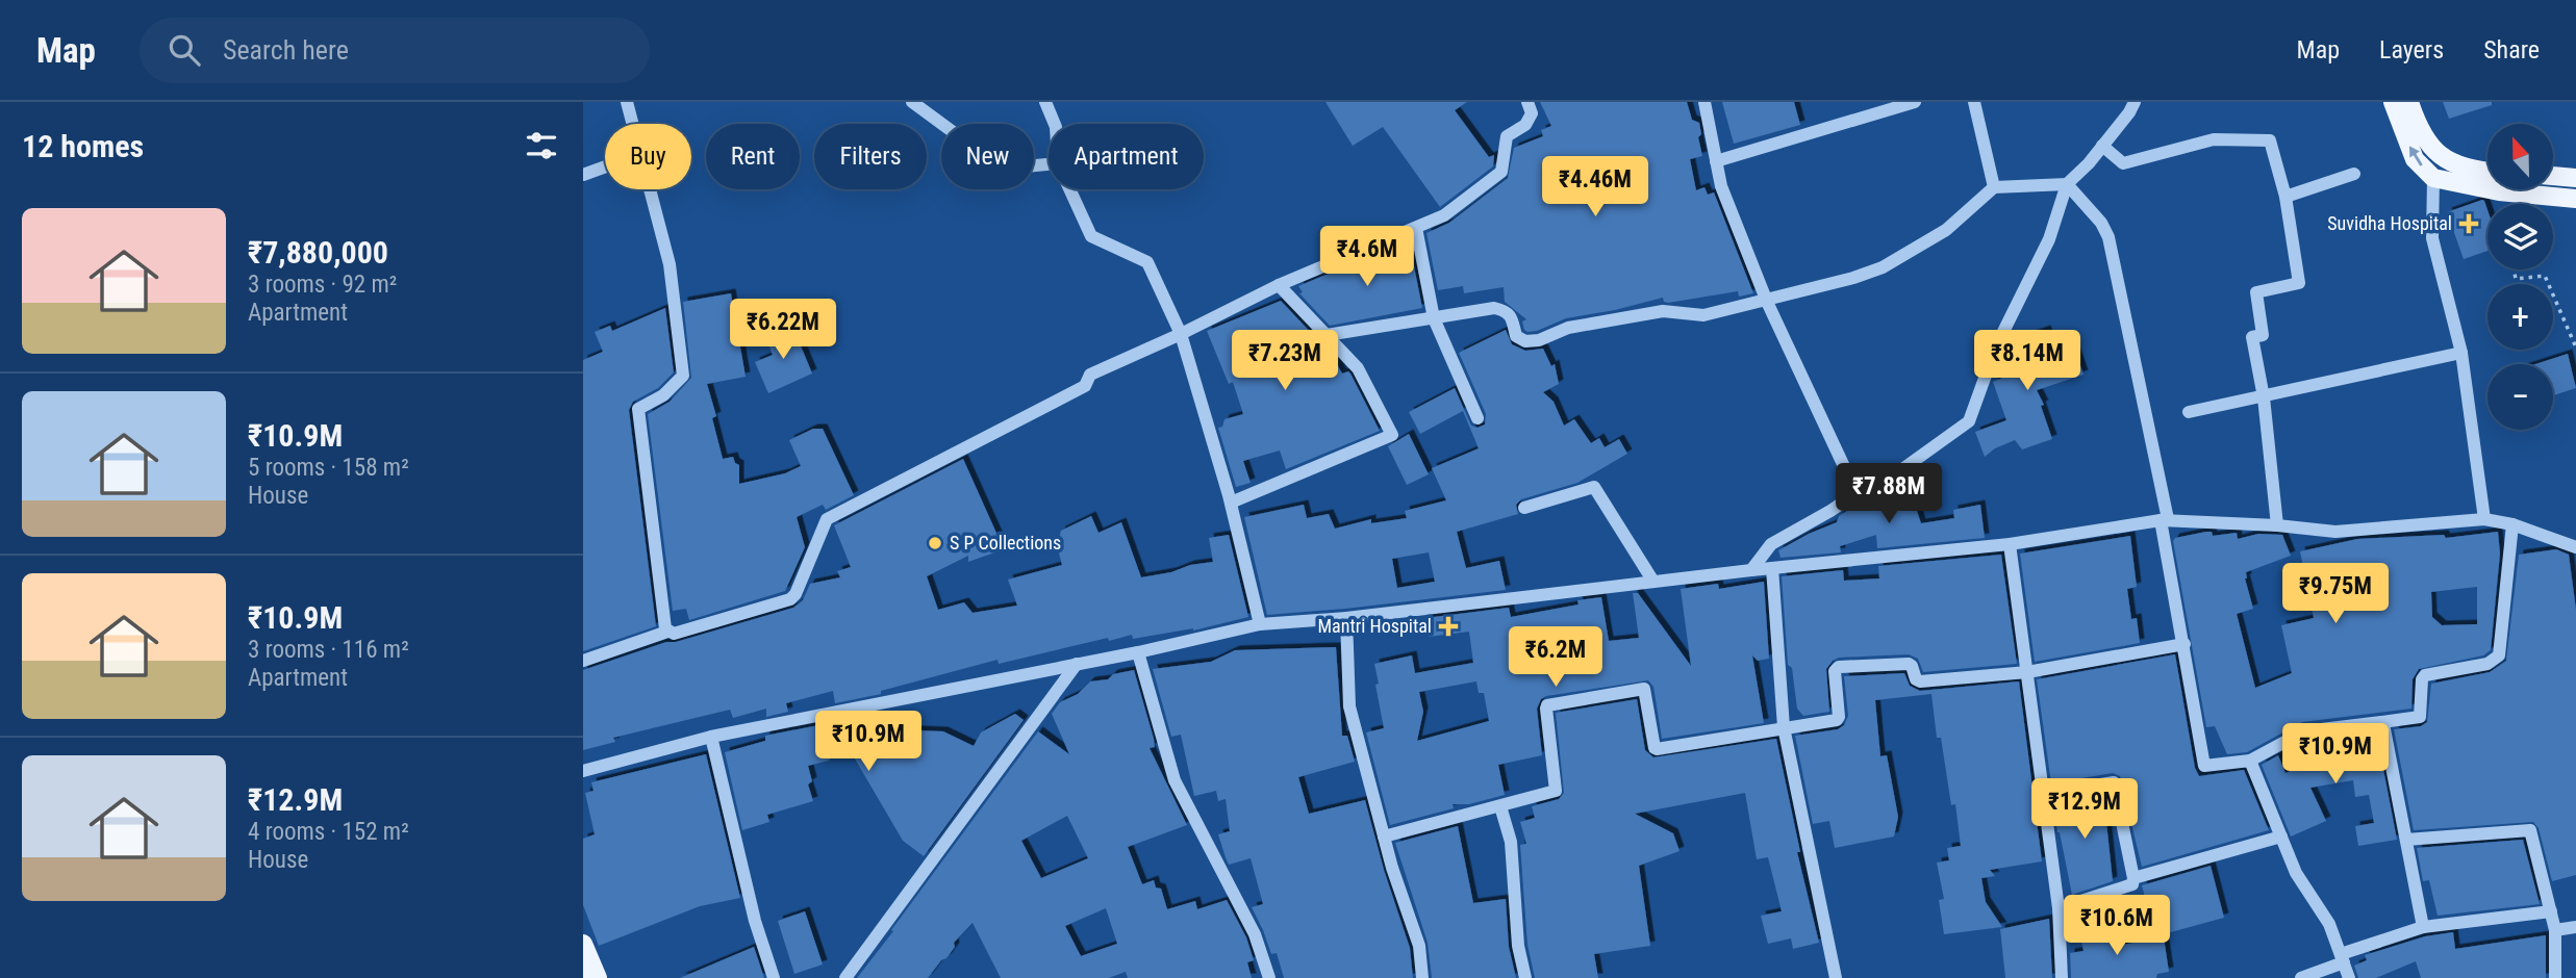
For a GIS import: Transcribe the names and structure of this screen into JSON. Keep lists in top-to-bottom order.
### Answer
{
  "places": {
    "health": ["Suvidha Hospital", "Mantri Hospital"],
    "other": ["S P Collections"]
  },
  "north": "top",
  "page": {
    "header": "Map",
    "search": "Search here",
    "nav": ["Map", "Layers", "Share"],
    "heading": "12 homes",
    "map_buttons": ["+", "−"],
    "chip": [
      "Buy",
      "Rent",
      "Filters",
      "New",
      "Apartment"
    ],
    "price": [
      "₹4.46M",
      "₹4.6M",
      "₹6.22M",
      "₹7.23M",
      "₹8.14M",
      "₹7.88M",
      "₹9.75M",
      "₹6.2M",
      "₹10.9M",
      "₹10.9M",
      "₹12.9M",
      "₹10.6M"
    ],
    "list": [
      {
        "name": "₹7,880,000",
        "note": "3 rooms · 92 m² · Apartment"
      },
      {
        "name": "₹10.9M",
        "note": "5 rooms · 158 m² · House"
      },
      {
        "name": "₹10.9M",
        "note": "3 rooms · 116 m² · Apartment"
      },
      {
        "name": "₹12.9M",
        "note": "4 rooms · 152 m² · House"
      }
    ]
  }
}
